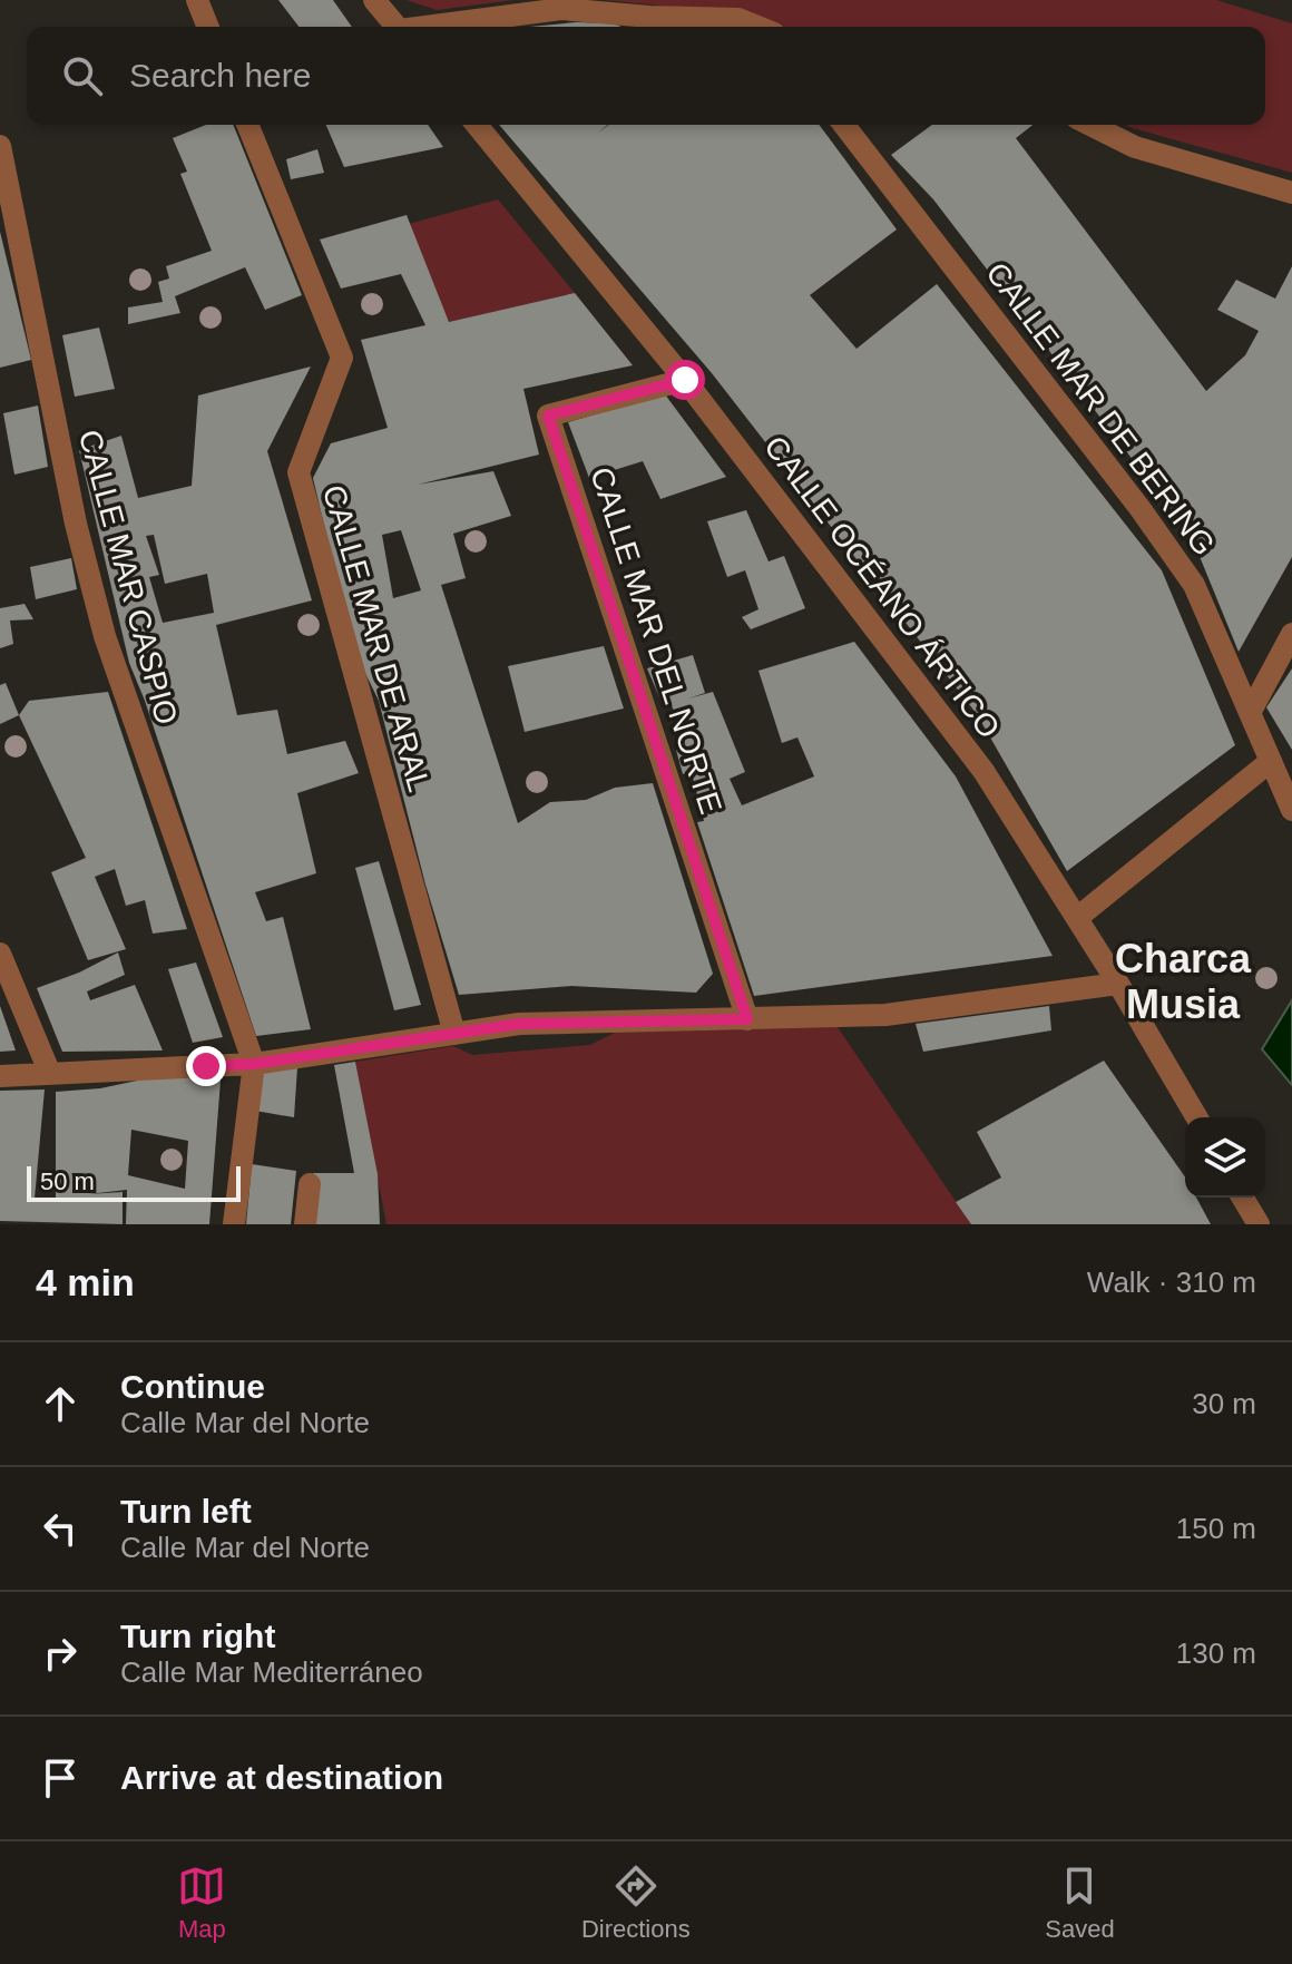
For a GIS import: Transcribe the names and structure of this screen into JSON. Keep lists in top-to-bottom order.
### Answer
{
  "streets": {
    "street": [
      "CALLE MAR DE BERING",
      "CALLE MAR CASPIO",
      "CALLE OCÉANO ÁRTICO",
      "CALLE MAR DE ARAL",
      "CALLE MAR DEL NORTE"
    ]
  },
  "crossings": [
    ["CALLE OCÉANO ÁRTICO", "CALLE MAR DEL NORTE"]
  ],
  "districts": ["Charca Musia"],
  "scale_bar": "50 m",
  "page": {
    "search": "Search here",
    "scale": "50 m",
    "heading": ["4 min", "Walk · 310 m"],
    "list": [
      ["Continue", "Calle Mar del Norte", "30 m"],
      ["Turn left", "Calle Mar del Norte", "150 m"],
      ["Turn right", "Calle Mar Mediterráneo", "130 m"],
      "Arrive at destination"
    ],
    "nav": ["Map", "Directions", "Saved"]
  }
}
